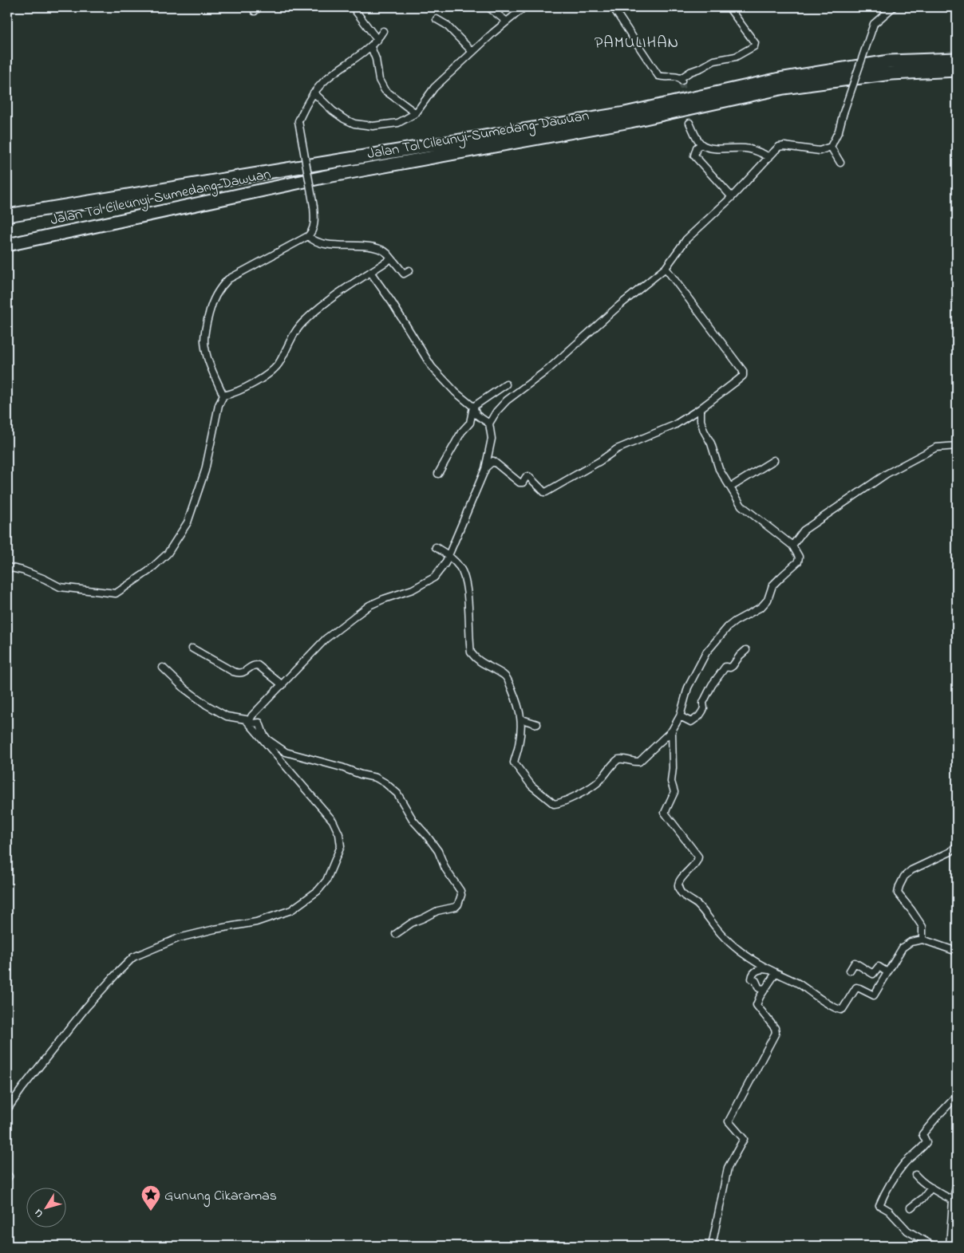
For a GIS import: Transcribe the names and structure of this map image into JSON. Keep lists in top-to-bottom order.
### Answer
{
  "streets": {
    "highway": ["Jalan Tol Cileunyi–Sumedang–Dawuan"]
  },
  "districts": ["PAMULIHAN"],
  "places": {
    "place": ["Gunung Cikaramas"]
  },
  "north": "bottom left"
}
